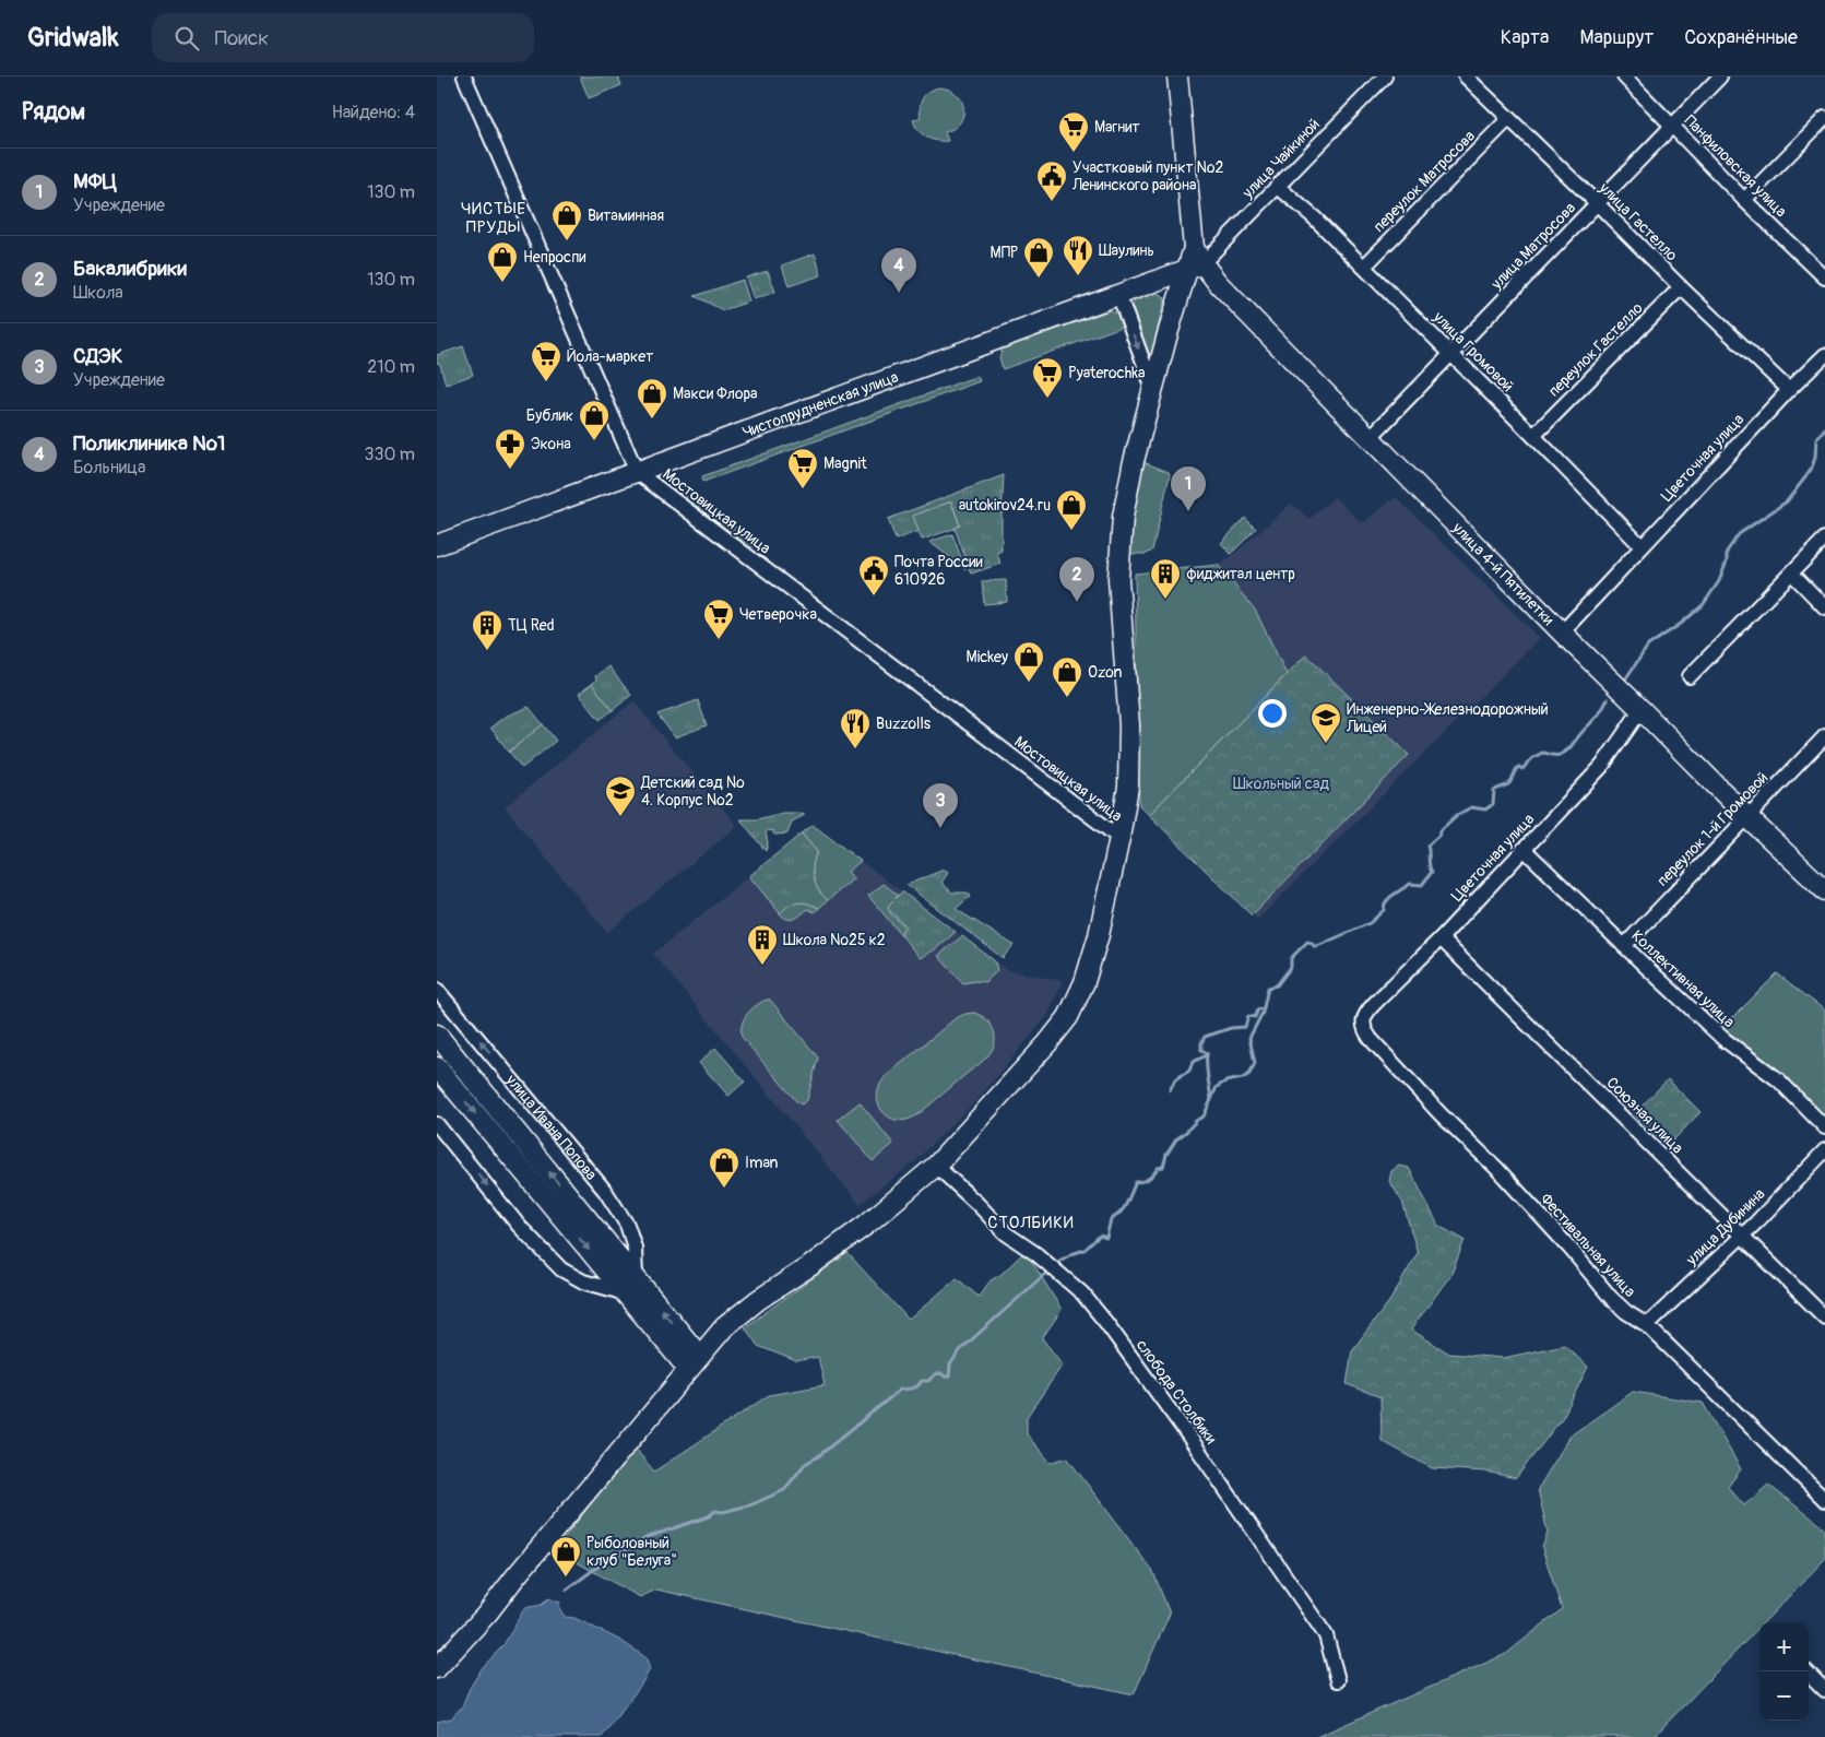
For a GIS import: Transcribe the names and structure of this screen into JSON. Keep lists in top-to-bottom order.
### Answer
{
  "streets": {
    "main road": ["Чистопрудненская улица", "улица 4-й Пятилетки", "улица Ивана Попова"],
    "street": [
      "улица Чайкиной",
      "Панфиловская улица",
      "переулок Матросова",
      "улица Гастелло",
      "улица Матросова",
      "переулок Гастелло",
      "улица Громовой",
      "Цветочная улица",
      "Мостовицкая улица",
      "переулок 1-й Громовой",
      "Коллективная улица",
      "Союзная улица",
      "улица Дубинина",
      "Фестивальная улица",
      "слобода Столбики"
    ]
  },
  "crossings": [
    ["улица Чайкиной", "улица Громовой"],
    ["улица Чайкиной", "Чистопрудненская улица"],
    ["улица Чайкиной", "улица 4-й Пятилетки"],
    ["Панфиловская улица", "улица Матросова"],
    ["переулок Матросова", "улица Гастелло"],
    ["переулок Матросова", "улица Громовой"],
    ["улица Гастелло", "улица Матросова"],
    ["улица Гастелло", "переулок Гастелло"],
    ["улица Гастелло", "Цветочная улица"],
    ["улица Матросова", "улица Громовой"],
    ["улица Матросова", "улица 4-й Пятилетки"],
    ["переулок Гастелло", "улица Громовой"],
    ["улица Громовой", "Цветочная улица"],
    ["Чистопрудненская улица", "Мостовицкая улица"],
    ["Чистопрудненская улица", "улица 4-й Пятилетки"],
    ["Цветочная улица", "улица 4-й Пятилетки"],
    ["Цветочная улица", "Коллективная улица"],
    ["Цветочная улица", "Союзная улица"],
    ["Цветочная улица", "Фестивальная улица"],
    ["улица 4-й Пятилетки", "переулок 1-й Громовой"],
    ["переулок 1-й Громовой", "Коллективная улица"],
    ["Союзная улица", "улица Дубинина"],
    ["улица Дубинина", "Фестивальная улица"]
  ],
  "districts": ["ЧИСТЫЕ ПРУДЫ", "СТОЛБИКИ"],
  "parks": ["Школьный сад"],
  "places": {
    "supermarket": [
      "Магнит",
      "Йола-маркет",
      "Pyaterochka",
      "Magnit",
      "Четверочка"
    ],
    "public building": ["Участковый пункт №2 Ленинского района", "Почта России 610926"],
    "shop": [
      "Витаминная",
      "МПР",
      "Непроспи",
      "Макси Флора",
      "Бублик",
      "autokirov24.ru",
      "Mickey",
      "Ozon",
      "Iman",
      "Рыболовный клуб \"Белуга\""
    ],
    "restaurant": ["Шаулинь", "Buzzolls"],
    "pharmacy": ["Экона"],
    "building": ["фиджитал центр", "ТЦ Red", "Школа №25 к2"],
    "school or university": ["Инженерно-Железнодорожный Лицей", "Детский сад № 4. Корпус №2"]
  },
  "page": {
    "header": "Gridwalk",
    "search": "Поиск",
    "nav": ["Карта", "Маршрут", "Сохранённые"],
    "heading": ["Рядом", "Найдено: 4"],
    "list": [
      {
        "mark": "1",
        "name": "МФЦ",
        "note": "Учреждение",
        "value": "130 m"
      },
      {
        "mark": "2",
        "name": "Бакалибрики",
        "note": "Школа",
        "value": "130 m"
      },
      {
        "mark": "3",
        "name": "СДЭК",
        "note": "Учреждение",
        "value": "210 m"
      },
      {
        "mark": "4",
        "name": "Поликлиника №1",
        "note": "Больница",
        "value": "330 m"
      }
    ],
    "pins": [
      "4",
      "1",
      "2",
      "3"
    ],
    "map_buttons": ["+", "−"]
  }
}
